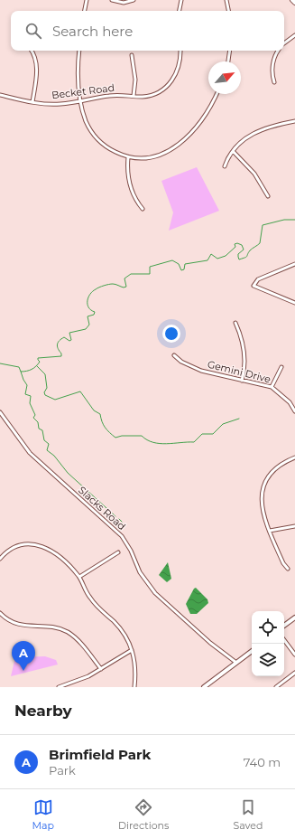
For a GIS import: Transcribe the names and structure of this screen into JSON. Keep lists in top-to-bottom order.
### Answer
{
  "streets": {
    "street": ["Becket Road", "Gemini Drive", "Slacks Road"]
  },
  "north": "top right",
  "page": {
    "search": "Search here",
    "pins": "A",
    "heading": "Nearby",
    "list": [
      {
        "mark": "A",
        "name": "Brimfield Park",
        "note": "Park",
        "value": "740 m"
      }
    ],
    "nav": ["Map", "Directions", "Saved"]
  }
}
